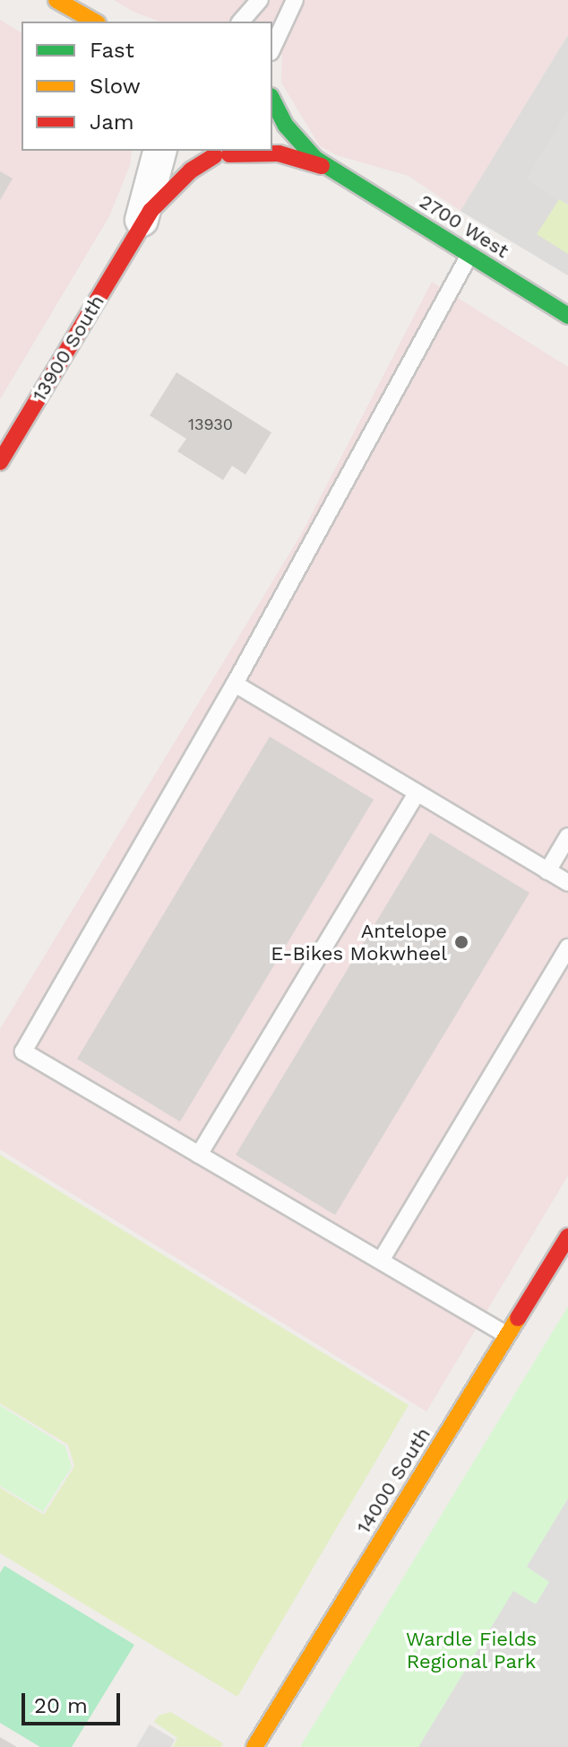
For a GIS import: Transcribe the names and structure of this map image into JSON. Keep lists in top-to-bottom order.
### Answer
{
  "streets": {
    "street": ["2700 West", "13900 South", "14000 South"]
  },
  "crossings": [
    ["2700 West", "13900 South"]
  ],
  "parks": ["Wardle Fields Regional Park"],
  "places": ["Antelope E-Bikes Mokwheel"],
  "house_numbers": ["13930"],
  "legend": ["Fast", "Slow", "Jam"],
  "scale_bar": "20 m"
}
